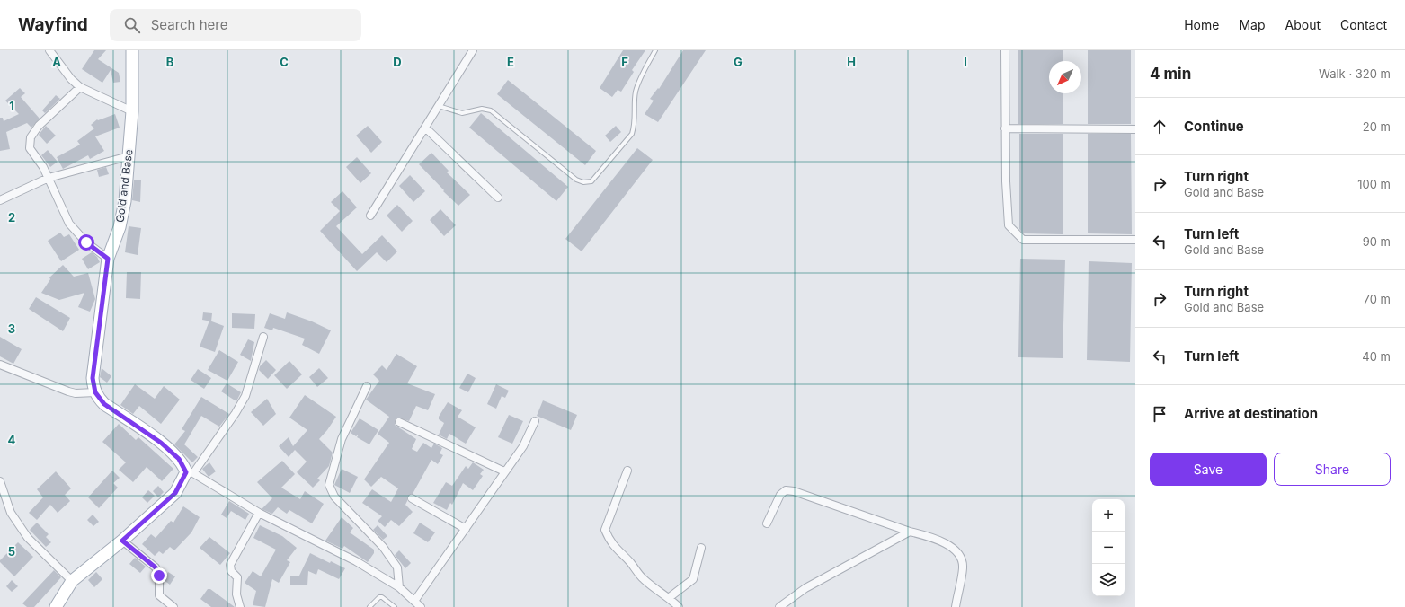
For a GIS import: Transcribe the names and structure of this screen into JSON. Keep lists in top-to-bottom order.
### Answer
{
  "streets": {
    "main road": ["Gold and Base"]
  },
  "north": "bottom left",
  "page": {
    "header": "Wayfind",
    "search": "Search here",
    "nav": [
      "Home",
      "Map",
      "About",
      "Contact"
    ],
    "heading": ["4 min", "Walk · 320 m"],
    "list": [
      ["Continue", "20 m"],
      ["Turn right", "Gold and Base", "100 m"],
      ["Turn left", "Gold and Base", "90 m"],
      ["Turn right", "Gold and Base", "70 m"],
      ["Turn left", "40 m"],
      "Arrive at destination"
    ],
    "buttons": ["Save", "Share"],
    "map_buttons": ["+", "−"]
  },
  "grid": {
    "columns": [
      "A",
      "B",
      "C",
      "D",
      "E",
      "F",
      "G",
      "H",
      "I"
    ],
    "rows": [
      "1",
      "2",
      "3",
      "4",
      "5"
    ]
  }
}
